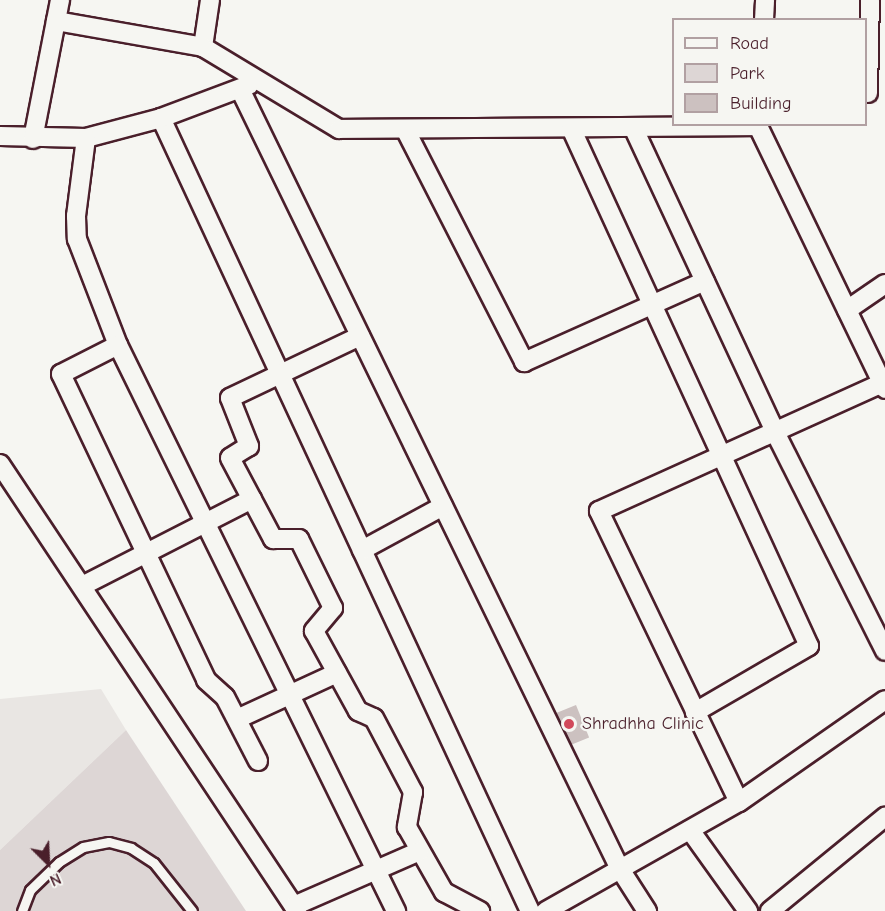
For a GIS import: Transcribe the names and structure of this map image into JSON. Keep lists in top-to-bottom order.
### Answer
{
  "places": ["Shradhha Clinic"],
  "legend": ["Road", "Park", "Building"],
  "north": "bottom right"
}
